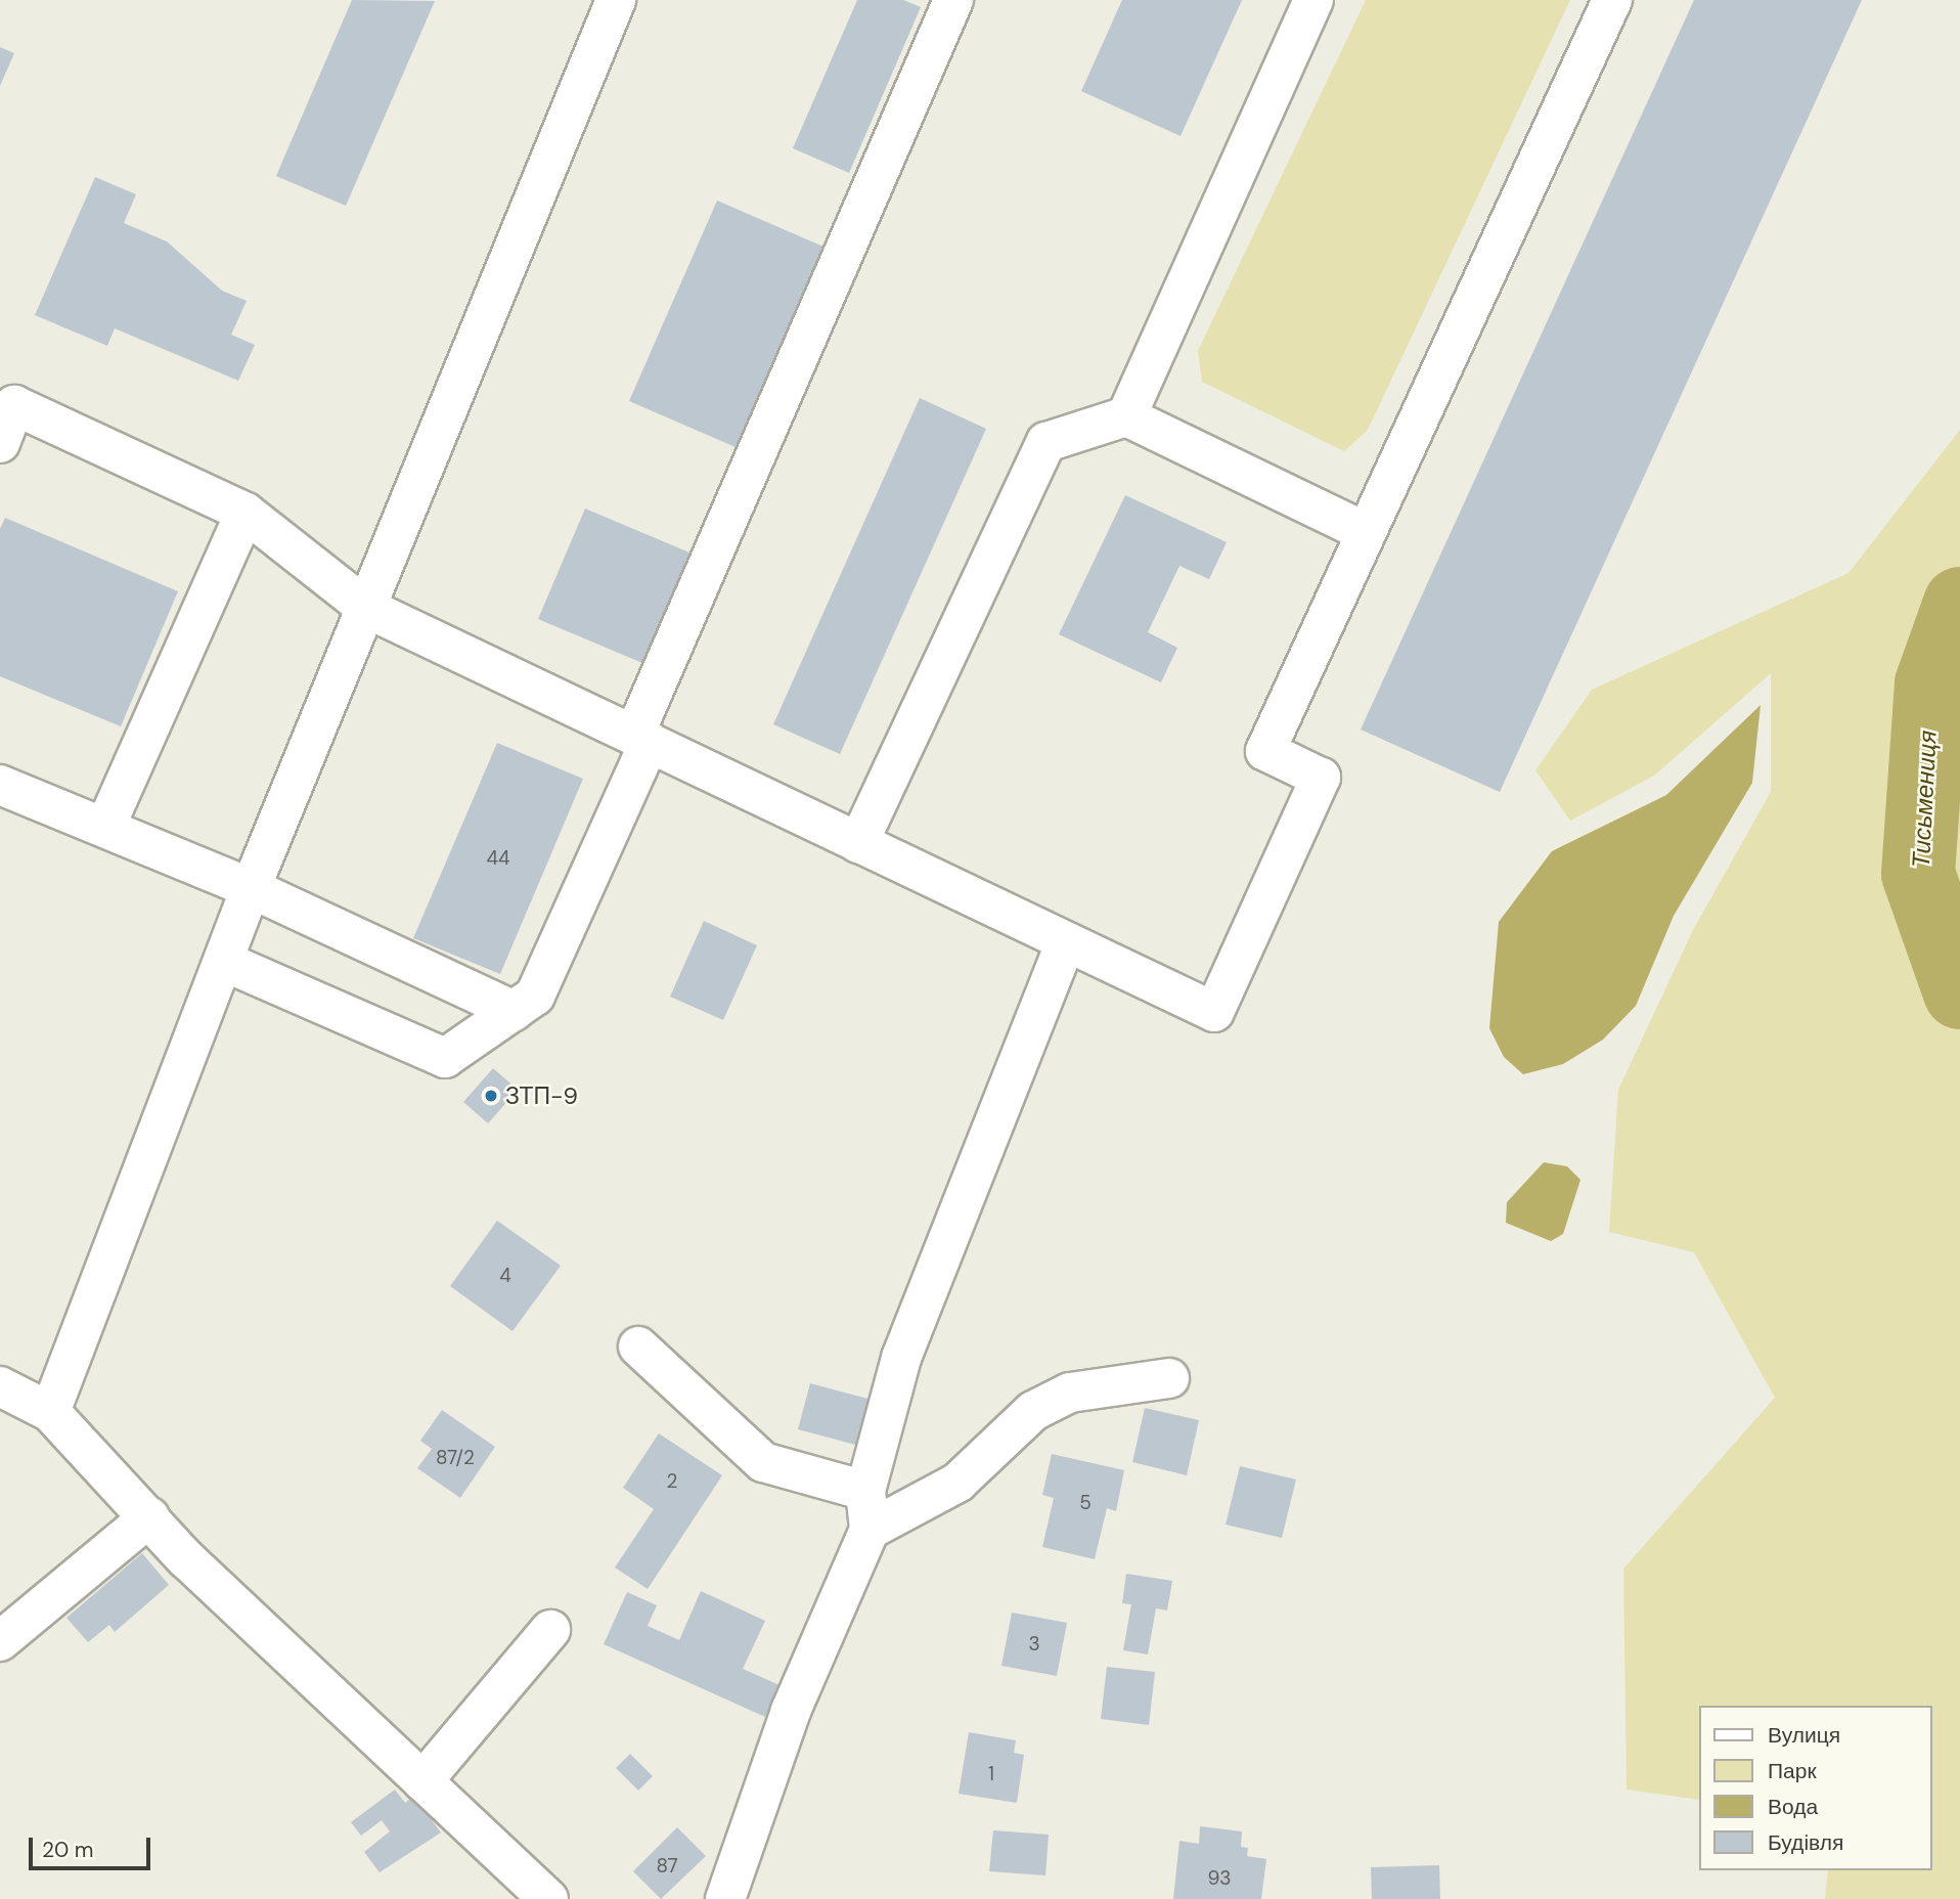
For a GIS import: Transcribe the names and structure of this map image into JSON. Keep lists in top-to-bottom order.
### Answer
{
  "water": ["Тисьмениця"],
  "places": ["ЗТП-9"],
  "house_numbers": [
    "44",
    "4",
    "87/2",
    "2",
    "5",
    "3",
    "1",
    "87",
    "93"
  ],
  "legend": [
    "Вулиця",
    "Парк",
    "Вода",
    "Будівля"
  ],
  "scale_bar": "20 m"
}
